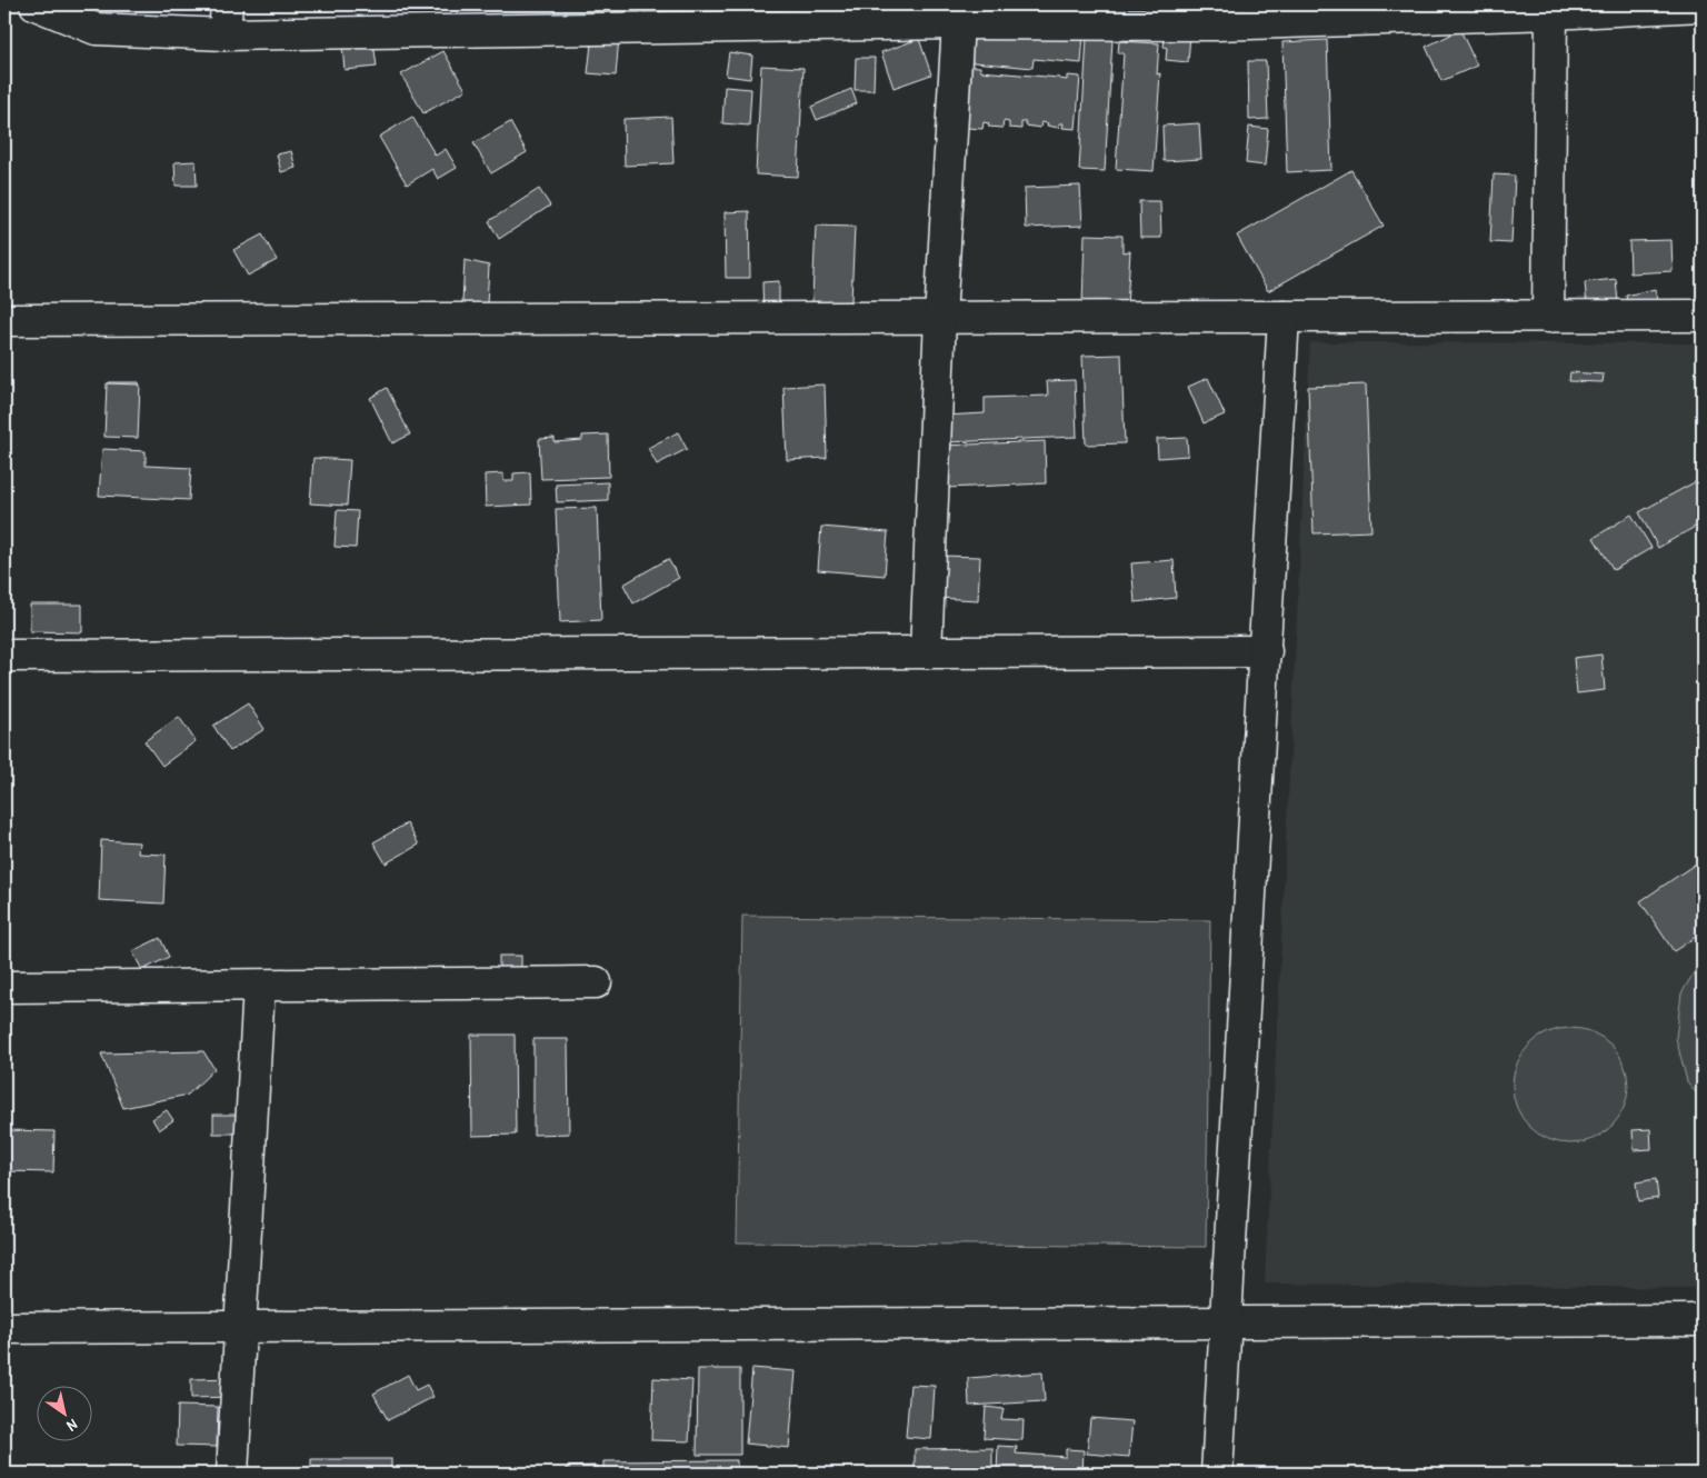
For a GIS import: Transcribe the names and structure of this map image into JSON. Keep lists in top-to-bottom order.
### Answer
{
  "north": "bottom right"
}
